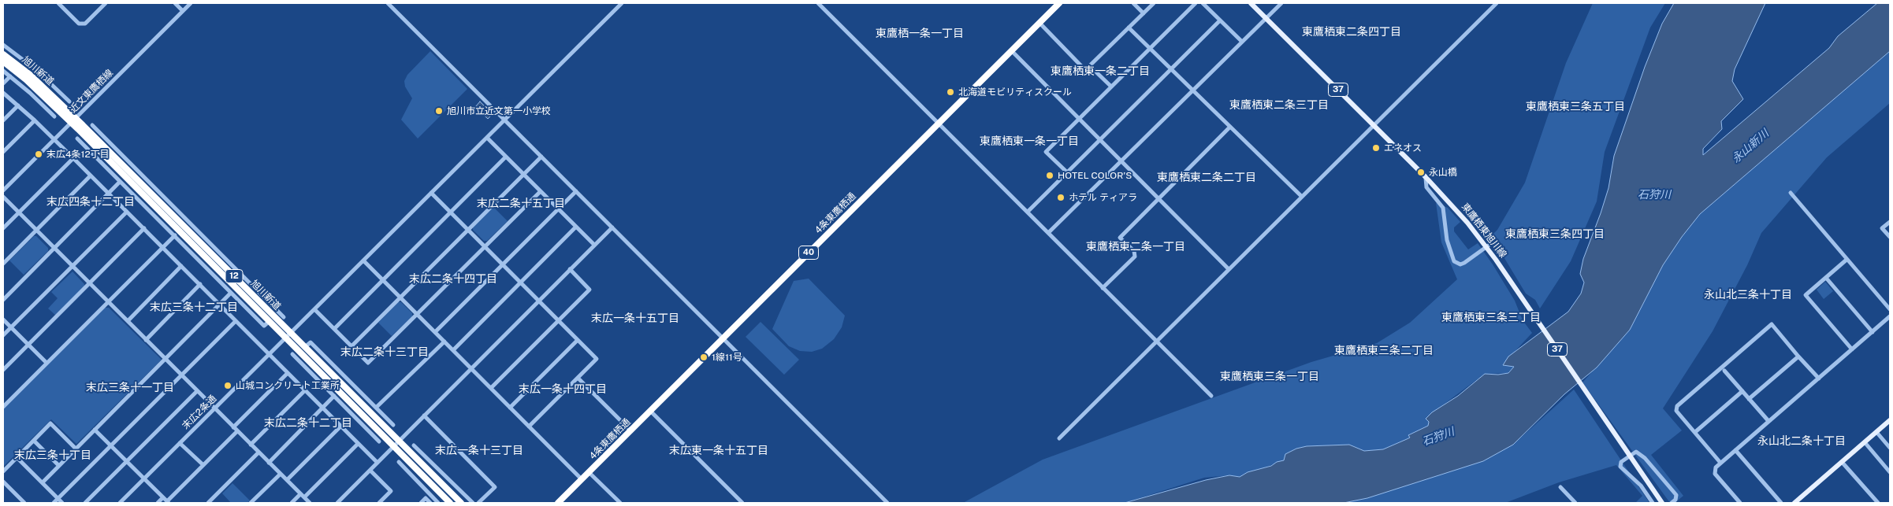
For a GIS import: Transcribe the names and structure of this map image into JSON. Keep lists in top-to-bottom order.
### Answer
{
  "streets": {
    "highway": [
      "旭川新道",
      "4条東鷹栖通",
      "40",
      "12"
    ],
    "main road": ["37", "東鷹栖東旭川線"],
    "street": ["近文東鷹栖線", "末広2条通"]
  },
  "crossings": [
    ["旭川新道", "近文東鷹栖線"],
    ["旭川新道", "末広2条通"]
  ],
  "districts": [
    "東鷹栖東二条四丁目",
    "東鷹栖一条一丁目",
    "東鷹栖東一条二丁目",
    "東鷹栖東二条三丁目",
    "東鷹栖東三条五丁目",
    "東鷹栖東一条一丁目",
    "東鷹栖東二条二丁目",
    "末広四条十二丁目",
    "末広二条十五丁目",
    "東鷹栖東三条四丁目",
    "東鷹栖東二条一丁目",
    "末広二条十四丁目",
    "永山北三条十丁目",
    "末広三条十二丁目",
    "東鷹栖東三条三丁目",
    "末広一条十五丁目",
    "東鷹栖東三条二丁目",
    "末広二条十三丁目",
    "東鷹栖東三条一丁目",
    "末広三条十一丁目",
    "末広一条十四丁目",
    "末広二条十二丁目",
    "永山北二条十丁目",
    "末広一条十三丁目",
    "末広東一条十五丁目",
    "末広三条十丁目"
  ],
  "water": ["永山新川", "石狩川"],
  "places": [
    "北海道モビリティスクール",
    "旭川市立近文第一小学校",
    "エネオス",
    "末広4条12丁目",
    "永山橋",
    "HOTEL COLOR'S",
    "ホテル ティアラ",
    "1線11号",
    "山城コンクリート工業所"
  ]
}
